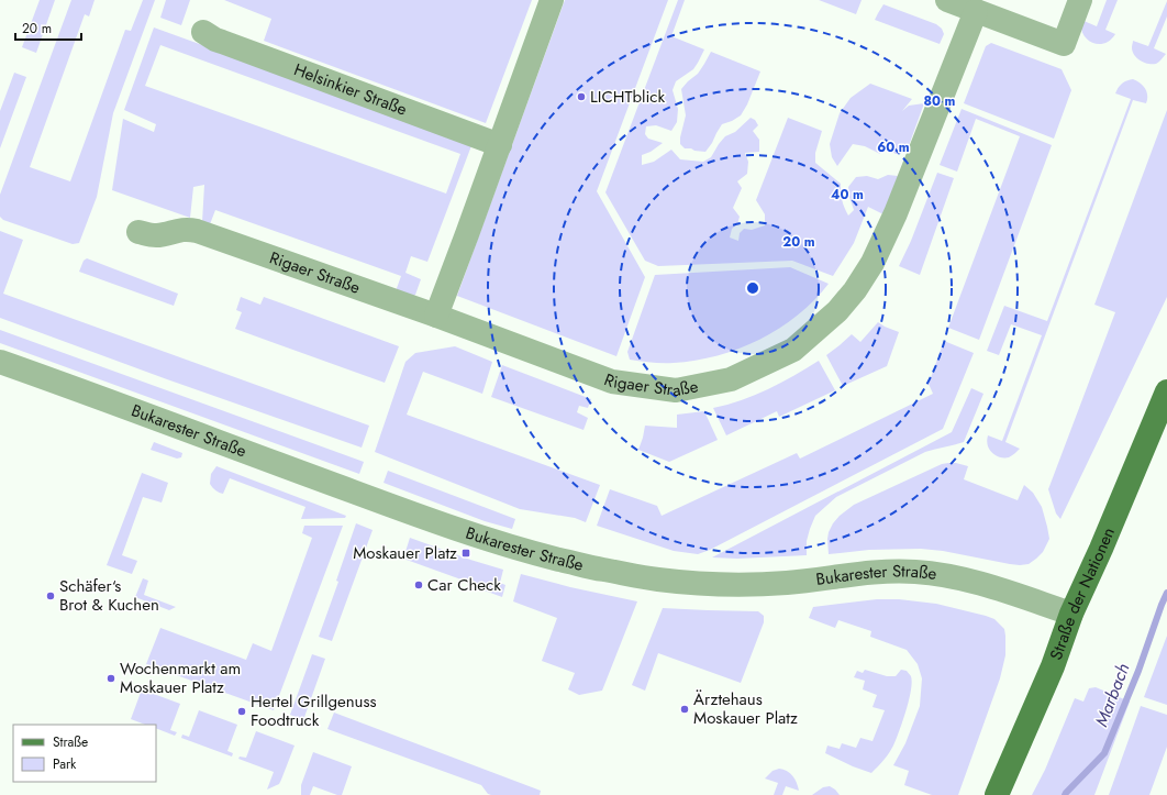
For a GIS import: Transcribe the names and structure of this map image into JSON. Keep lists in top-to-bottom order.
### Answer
{
  "streets": {
    "main road": ["Straße der Nationen"],
    "street": ["Helsinkier Straße", "Rigaer Straße", "Bukarester Straße"]
  },
  "crossings": [
    ["Bukarester Straße", "Straße der Nationen"]
  ],
  "water": ["Marbach"],
  "places": {
    "other": [
      "LICHTblick",
      "Car Check",
      "Schäfer‘s Brot & Kuchen",
      "Wochenmarkt am Moskauer Platz",
      "Ärztehaus Moskauer Platz",
      "Hertel Grillgenuss Foodtruck"
    ],
    "transit": ["Moskauer Platz"]
  },
  "legend": ["Straße", "Park"],
  "scale_bar": "20 m",
  "rings": [
    "80 m",
    "60 m",
    "40 m",
    "20 m"
  ]
}
